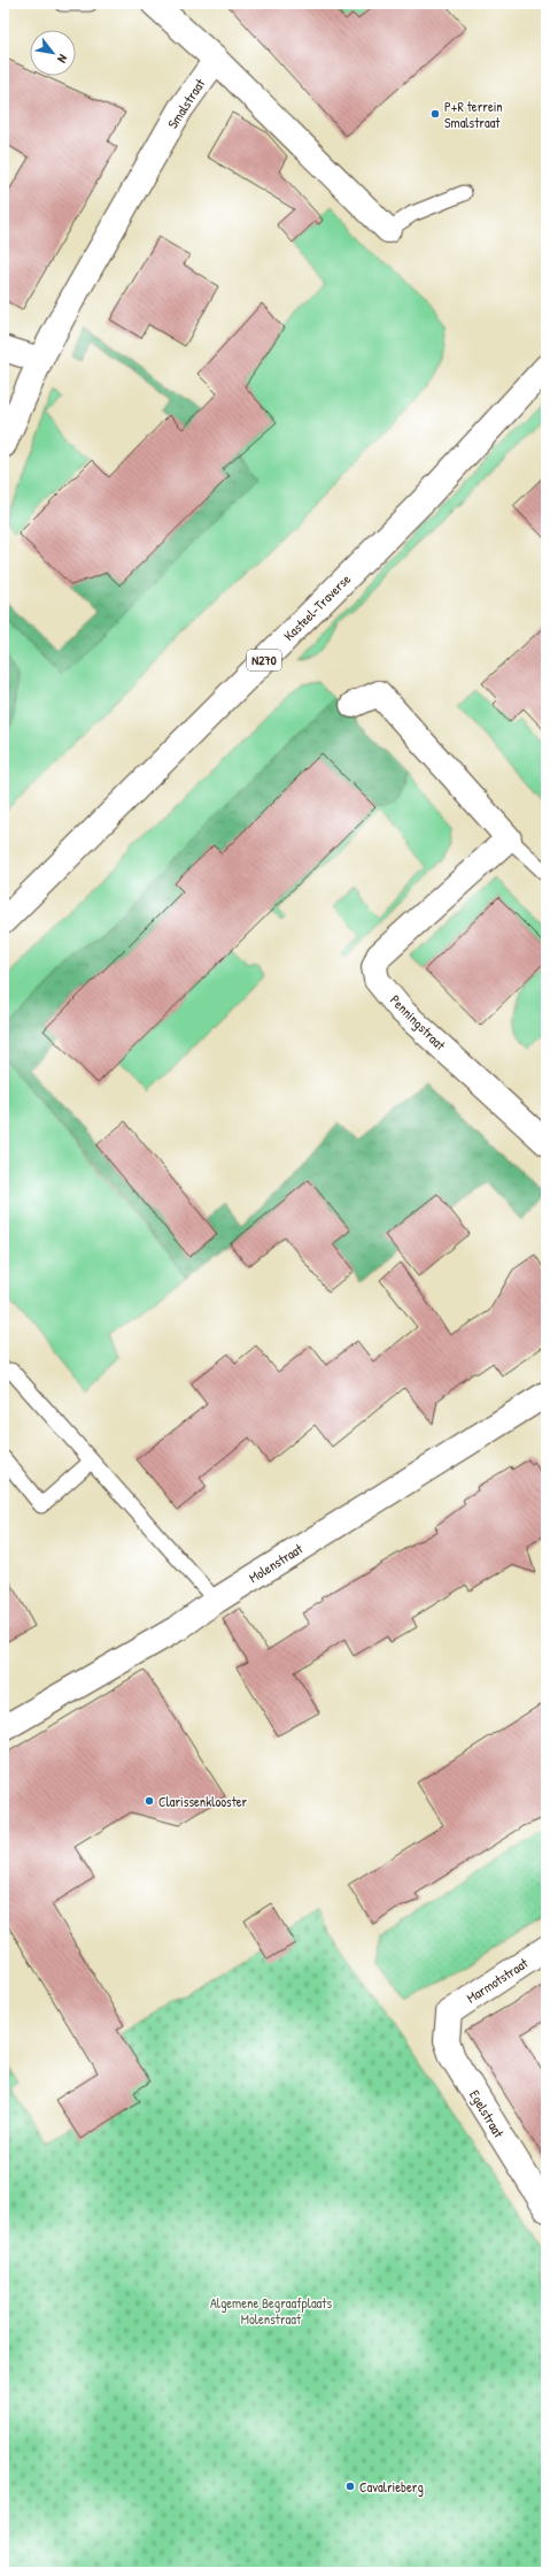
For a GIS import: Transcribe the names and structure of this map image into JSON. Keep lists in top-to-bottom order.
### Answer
{
  "streets": {
    "street": [
      "Smalstraat",
      "Kasteel-Traverse",
      "N270",
      "Penningstraat",
      "Molenstraat",
      "Marmotstraat",
      "Egelstraat"
    ]
  },
  "crossings": [
    ["Marmotstraat", "Egelstraat"]
  ],
  "parks": ["Algemene Begraafplaats Molenstraat"],
  "places": ["P+R terrein Smalstraat", "Clarissenklooster", "Cavalrieberg"],
  "north": "bottom right"
}
